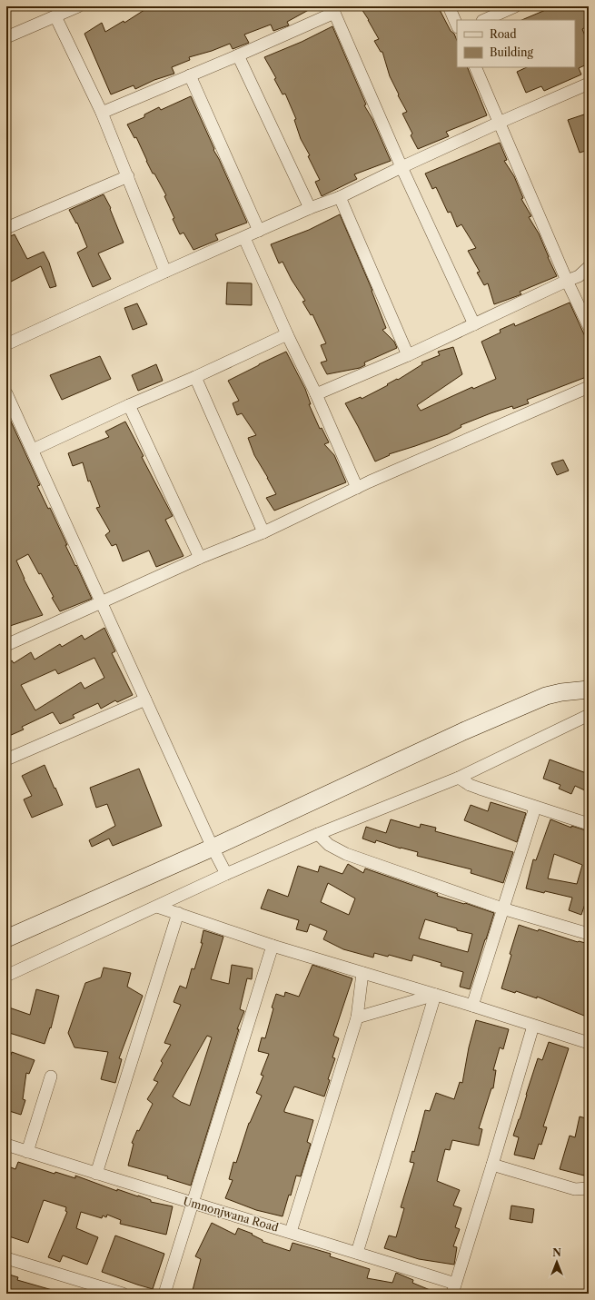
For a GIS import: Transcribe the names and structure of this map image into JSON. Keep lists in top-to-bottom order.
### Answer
{
  "streets": {
    "street": ["Umnonjwana Road"]
  },
  "legend": ["Road", "Building"],
  "north": "top"
}
